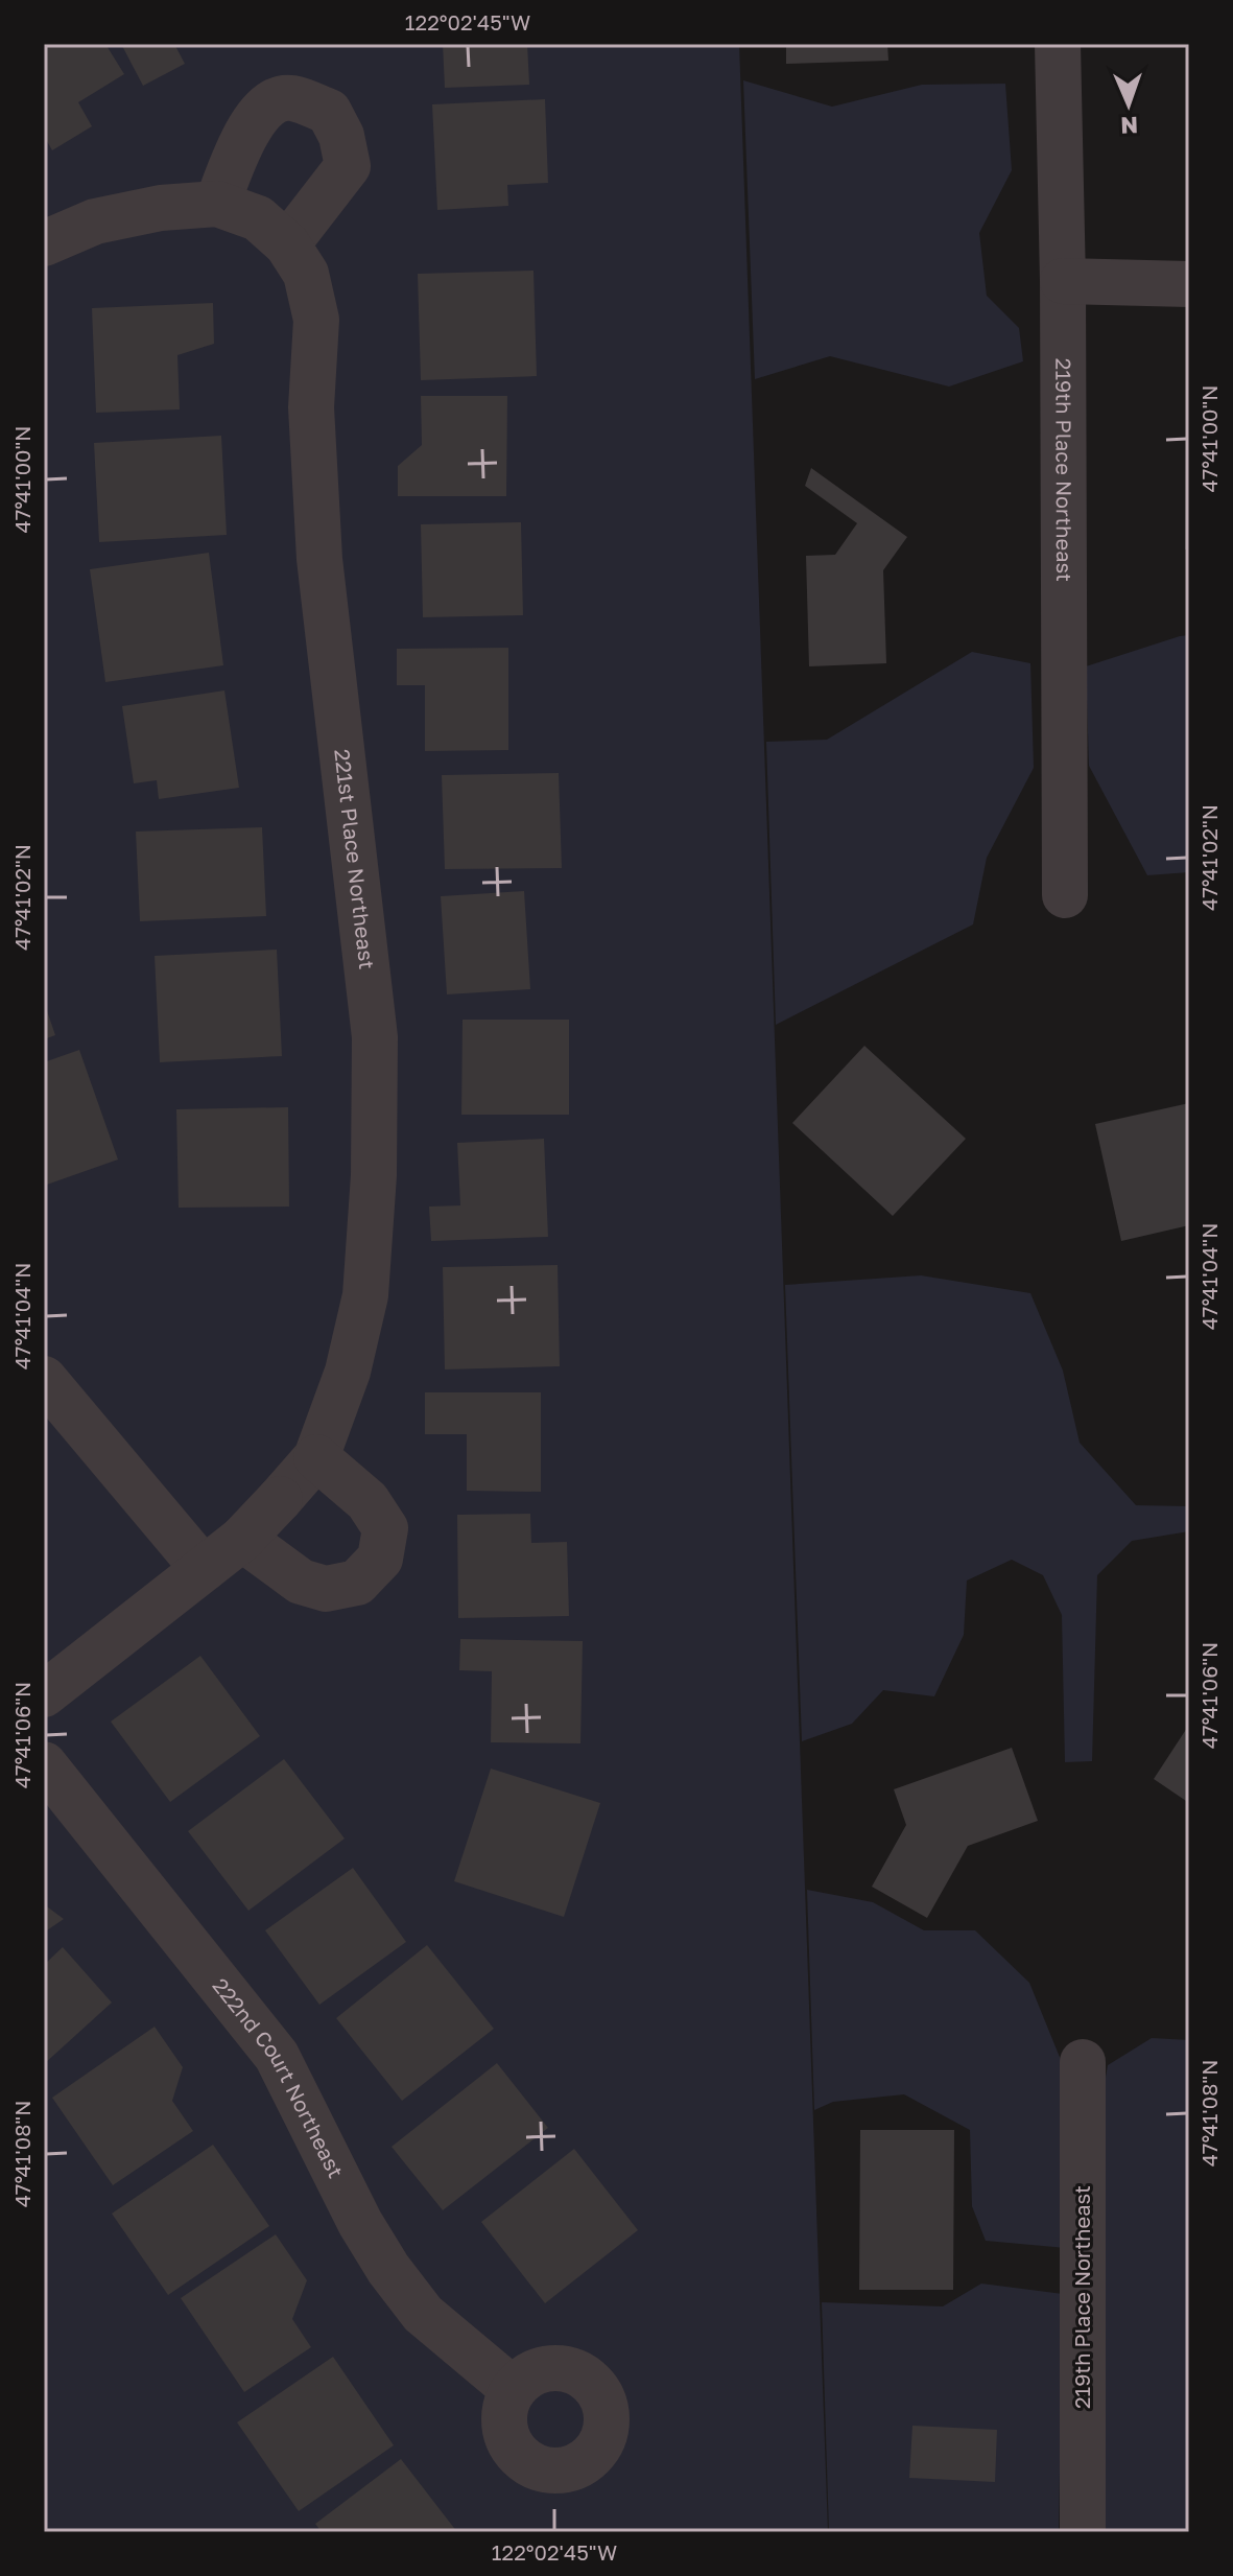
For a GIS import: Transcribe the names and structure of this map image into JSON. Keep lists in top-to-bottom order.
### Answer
{
  "streets": {
    "street": ["219th Place Northeast", "221st Place Northeast", "222nd Court Northeast"]
  },
  "north": "bottom",
  "coordinates": [
    "122°02'45\"W",
    "47°41'00\"N",
    "47°41'02\"N",
    "47°41'04\"N",
    "47°41'06\"N",
    "47°41'08\"N"
  ]
}
